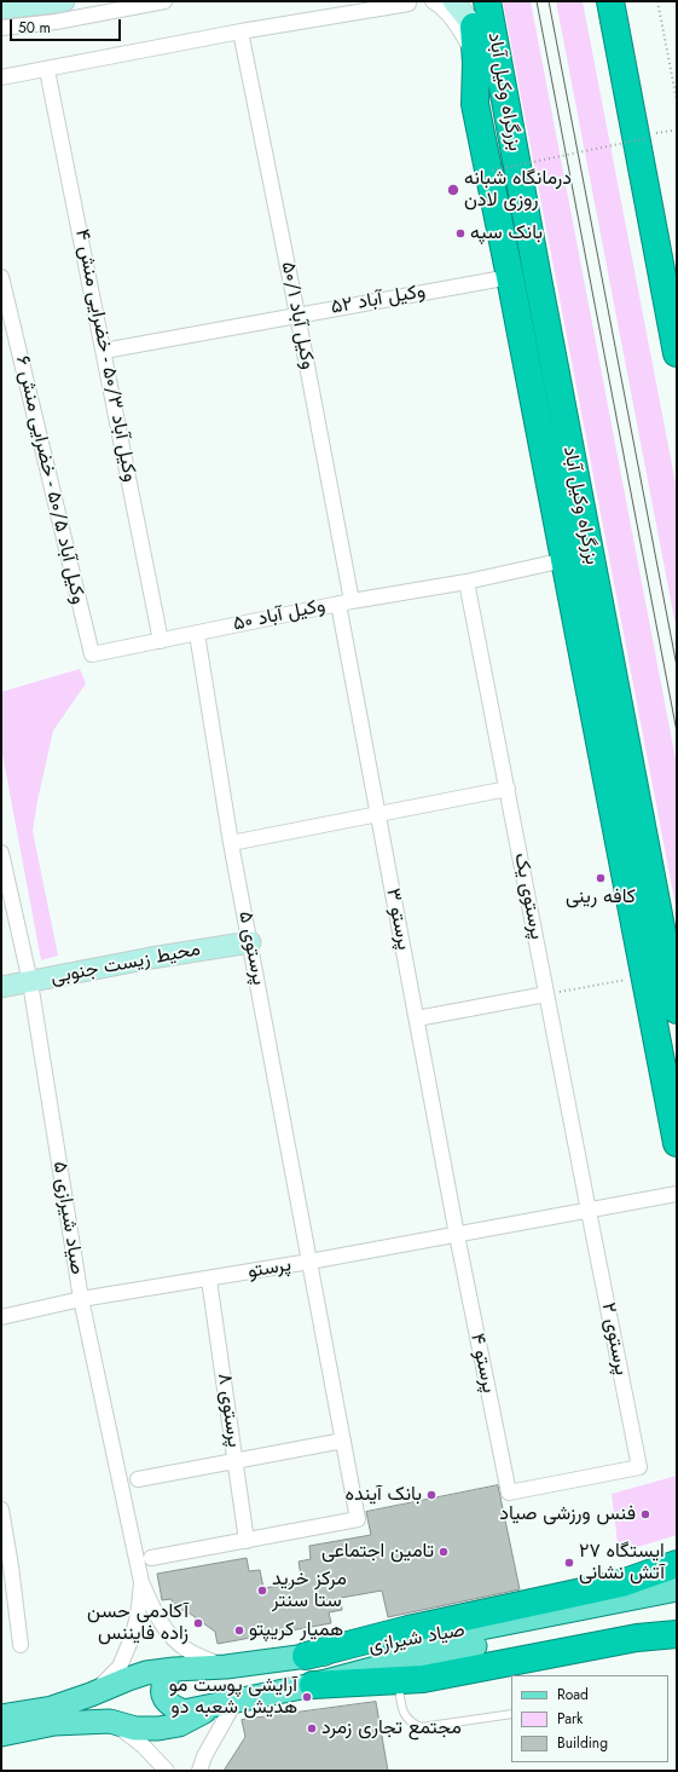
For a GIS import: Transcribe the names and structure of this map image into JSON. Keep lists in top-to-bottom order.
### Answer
{
  "streets": {
    "highway": ["بزرگراه وکیل آباد"],
    "main road": ["صیاد شیرازی"],
    "street": [
      "۵۲ وکیل آباد",
      "وکیل آباد ۵۰/۱",
      "وکیل آباد ۵۰/۳ - خضرایی منش ۴",
      "وکیل آباد ۵۰/۵ - خضرایی منش ۶",
      "۵۰ وکیل آباد",
      "پرستوی یک",
      "پرستو ۳",
      "پرستوی ۵",
      "محیط زیست جنوبی",
      "صیاد شیرازی ۵",
      "پرستو",
      "پرستوی ۲",
      "پرستو ۴",
      "پرستوی ۸"
    ]
  },
  "crossings": [
    ["۵۲ وکیل آباد", "وکیل آباد ۵۰/۱"],
    ["۵۲ وکیل آباد", "وکیل آباد ۵۰/۳ - خضرایی منش ۴"],
    ["وکیل آباد ۵۰/۱", "۵۰ وکیل آباد"],
    ["وکیل آباد ۵۰/۱", "پرستو ۳"],
    ["وکیل آباد ۵۰/۳ - خضرایی منش ۴", "۵۰ وکیل آباد"],
    ["وکیل آباد ۵۰/۵ - خضرایی منش ۶", "۵۰ وکیل آباد"],
    ["۵۰ وکیل آباد", "پرستوی یک"],
    ["۵۰ وکیل آباد", "پرستو ۳"],
    ["۵۰ وکیل آباد", "پرستوی ۵"],
    ["پرستوی یک", "پرستو"],
    ["پرستوی یک", "پرستوی ۲"],
    ["پرستو ۳", "پرستو"],
    ["پرستو ۳", "پرستو ۴"],
    ["پرستوی ۵", "محیط زیست جنوبی"],
    ["پرستوی ۵", "پرستو"],
    ["پرستوی ۵", "پرستوی ۸"],
    ["محیط زیست جنوبی", "صیاد شیرازی ۵"],
    ["صیاد شیرازی ۵", "پرستو"],
    ["صیاد شیرازی ۵", "صیاد شیرازی"],
    ["پرستو", "پرستوی ۲"],
    ["پرستو", "پرستو ۴"],
    ["پرستو", "پرستوی ۸"],
    ["پرستوی ۲", "پرستو ۴"]
  ],
  "places": [
    "درمانگاه شبانه روزی لادن",
    "بانک سپه",
    "کافه رینی",
    "بانک آینده",
    "فنس ورزشی صیاد",
    "تامین اجتماعی",
    "ایستگاه ۲۷ آتش نشانی",
    "مرکز خرید ستا سنتر",
    "آکادمی حسن زاده فایننس",
    "همیار کریپتو",
    "آرایشی پوست مو هدیش شعبه دو",
    "مجتمع تجاری زمرد"
  ],
  "legend": ["Road", "Park", "Building"],
  "scale_bar": "50 m"
}
